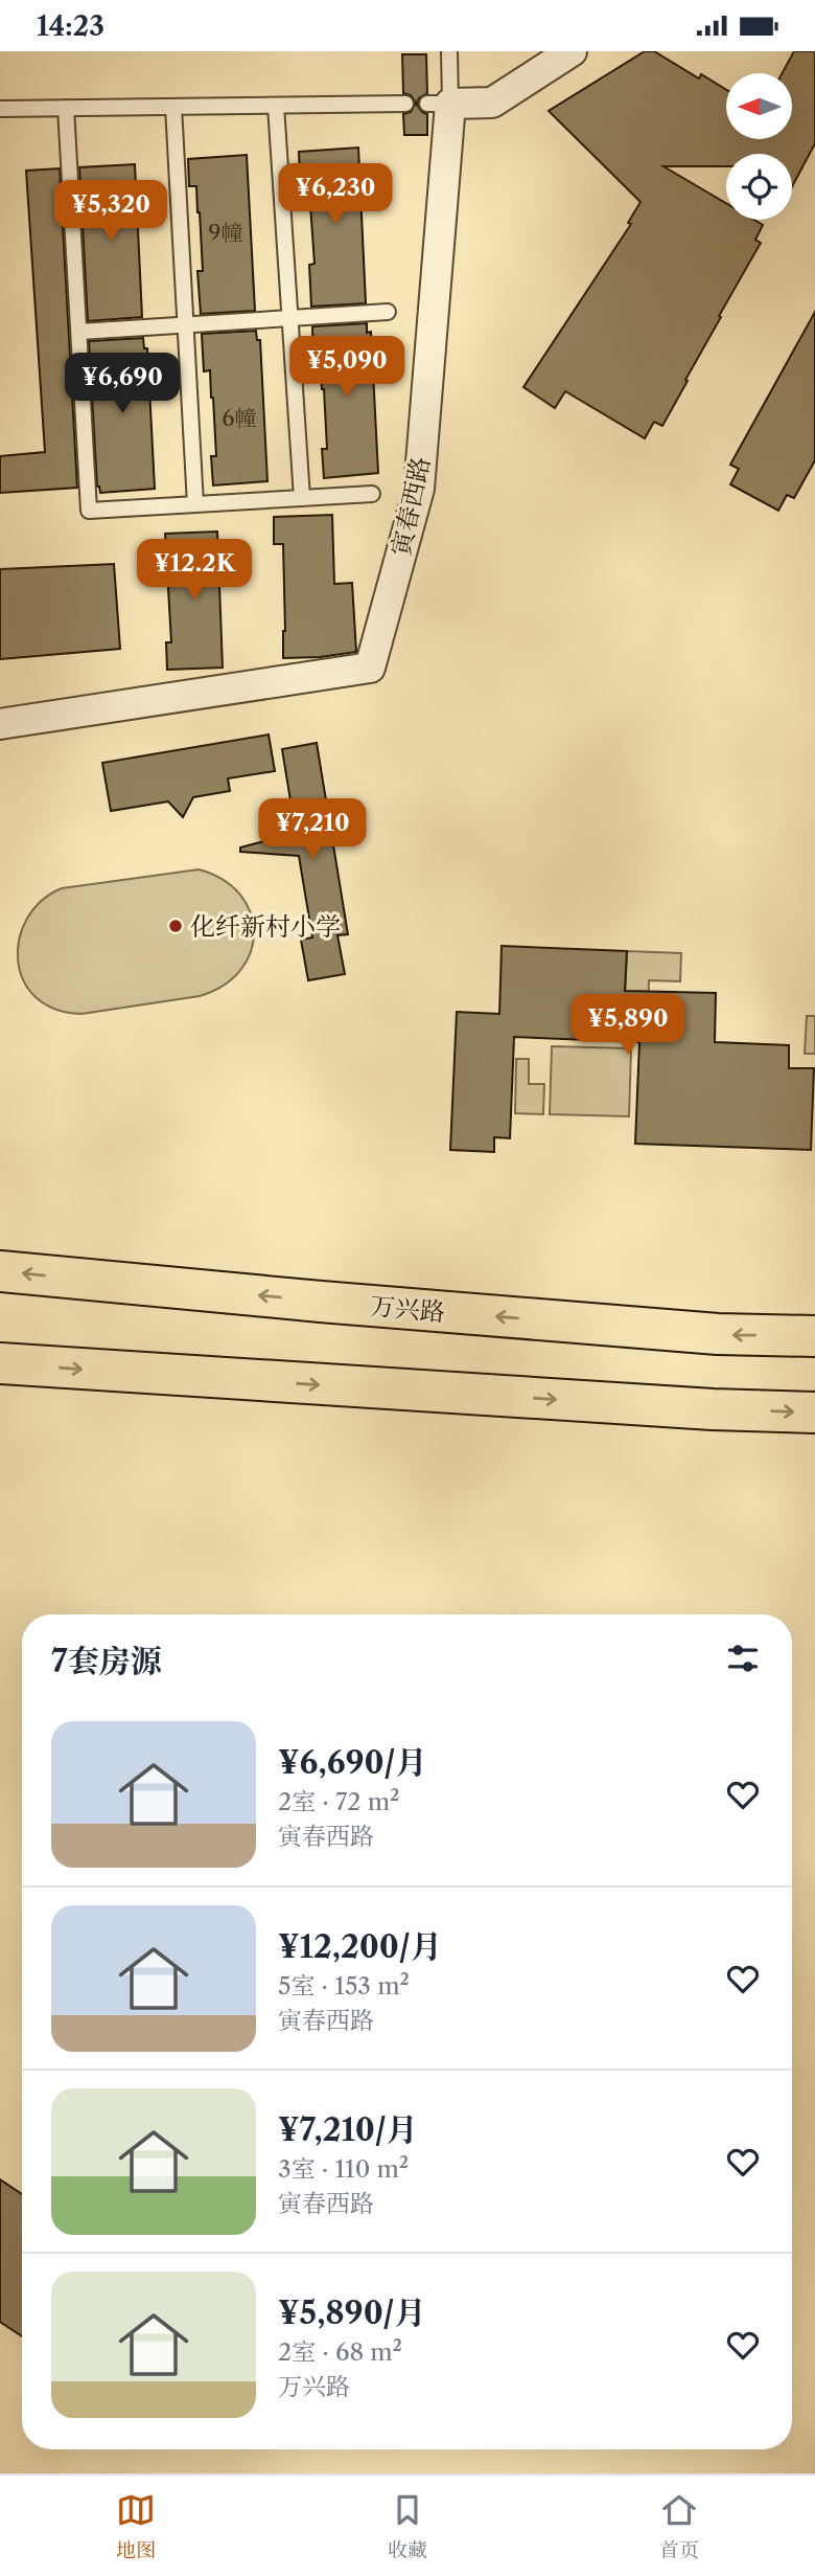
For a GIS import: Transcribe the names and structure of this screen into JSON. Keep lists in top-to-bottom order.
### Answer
{
  "streets": {
    "main road": ["万兴路"],
    "street": ["寅春西路"]
  },
  "places": ["化纤新村小学"],
  "house_numbers": ["9幢", "6幢"],
  "north": "left",
  "page": {
    "status": "14:23",
    "price": [
      "¥6,230",
      "¥5,320",
      "¥5,090",
      "¥6,690",
      "¥12.2K",
      "¥7,210",
      "¥5,890"
    ],
    "heading": "7套房源",
    "list": [
      {
        "name": "¥6,690/月",
        "note": "2室 · 72 m² · 寅春西路"
      },
      {
        "name": "¥12,200/月",
        "note": "5室 · 153 m² · 寅春西路"
      },
      {
        "name": "¥7,210/月",
        "note": "3室 · 110 m² · 寅春西路"
      },
      {
        "name": "¥5,890/月",
        "note": "2室 · 68 m² · 万兴路"
      }
    ],
    "tabs": ["地图", "收藏", "首页"]
  }
}
